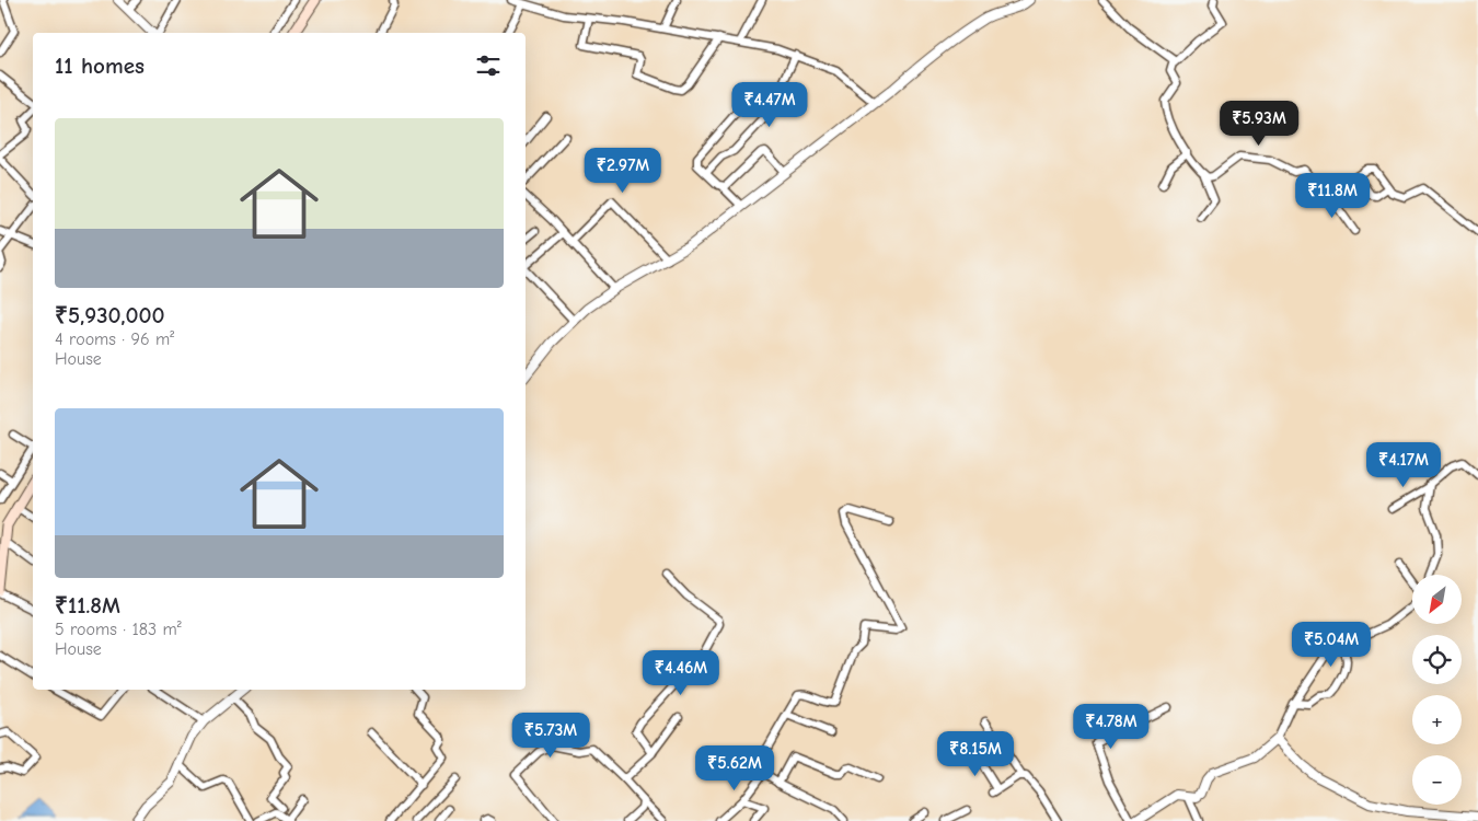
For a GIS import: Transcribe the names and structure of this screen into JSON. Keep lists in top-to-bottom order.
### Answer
{
  "north": "bottom left",
  "page": {
    "heading": "11 homes",
    "price": [
      "₹4.47M",
      "₹5.93M",
      "₹2.97M",
      "₹11.8M",
      "₹4.17M",
      "₹5.04M",
      "₹4.46M",
      "₹4.78M",
      "₹5.73M",
      "₹8.15M",
      "₹5.62M"
    ],
    "list": [
      {
        "name": "₹5,930,000",
        "note": "4 rooms · 96 m² · House"
      },
      {
        "name": "₹11.8M",
        "note": "5 rooms · 183 m² · House"
      }
    ],
    "map_buttons": ["+", "−"]
  }
}
